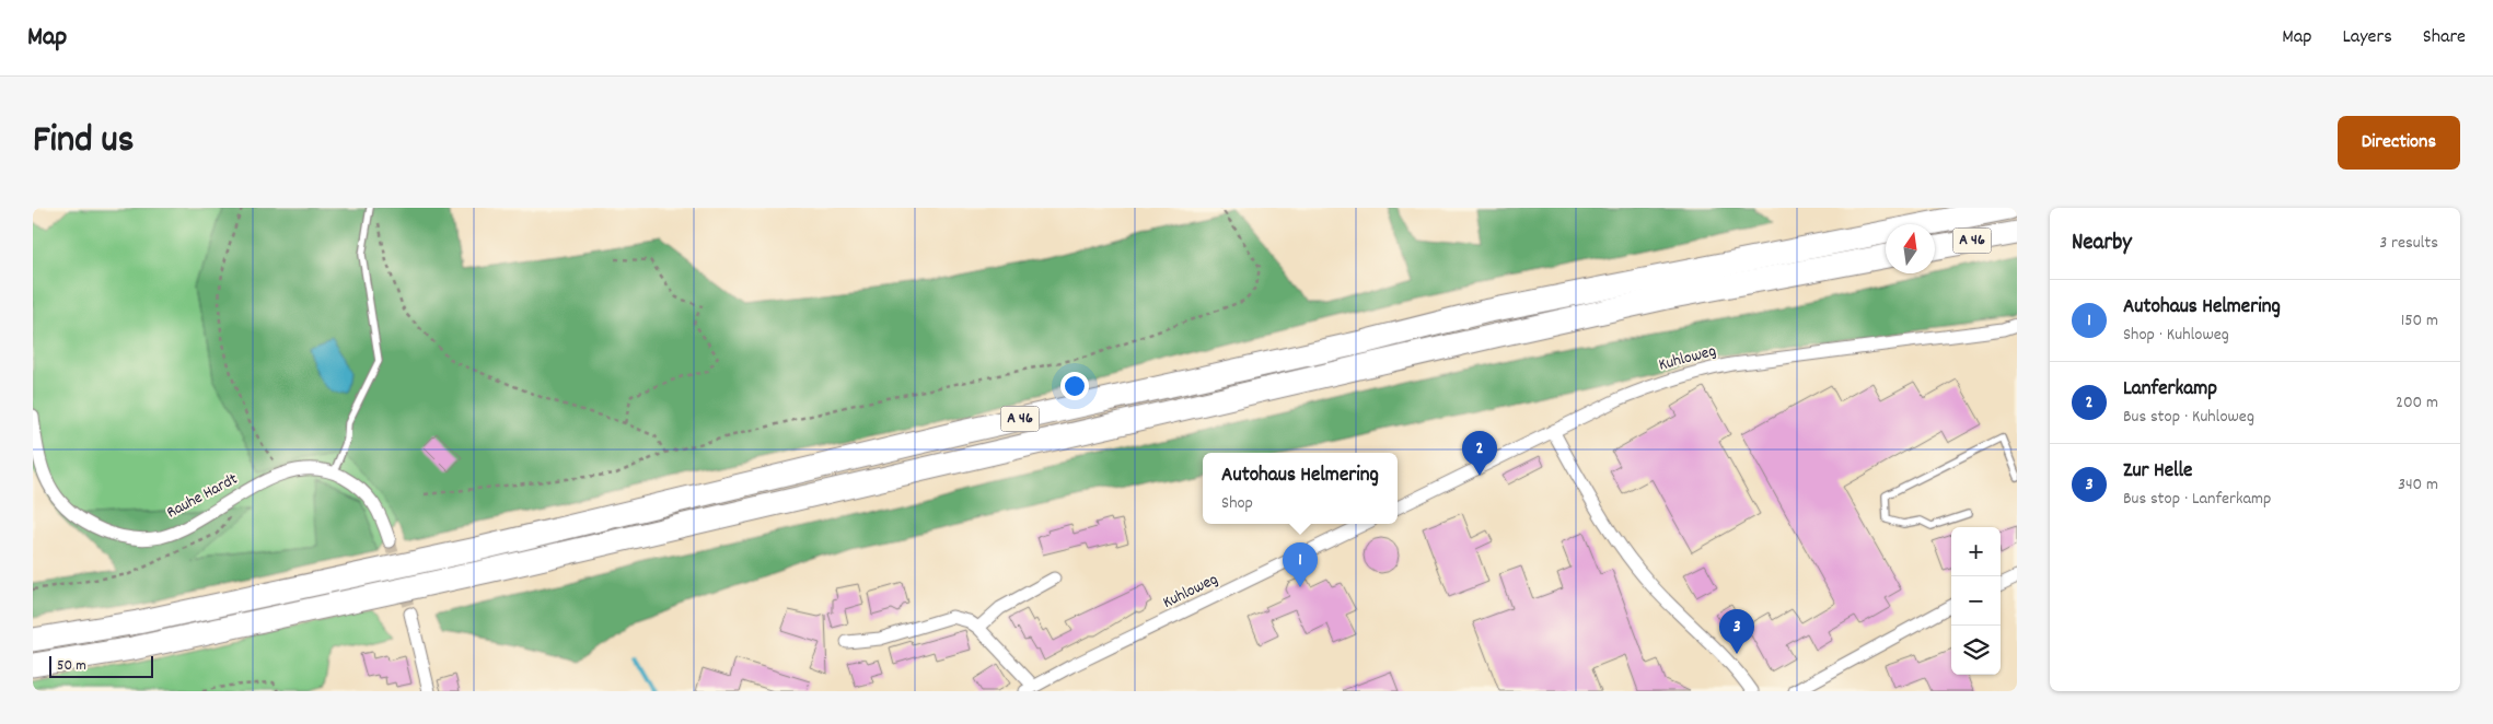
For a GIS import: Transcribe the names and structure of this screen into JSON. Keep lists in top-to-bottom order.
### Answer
{
  "streets": {
    "highway": ["A 46"],
    "street": ["Kuhloweg", "Rauhe Hardt"]
  },
  "scale_bar": "50 m",
  "north": "top",
  "page": {
    "header": "Map",
    "nav": ["Map", "Layers", "Share"],
    "title": "Find us",
    "buttons": "Directions",
    "heading": ["Nearby", "3 results"],
    "list": [
      {
        "mark": "1",
        "name": "Autohaus Helmering",
        "note": "Shop · Kuhloweg",
        "value": "150 m"
      },
      {
        "mark": "2",
        "name": "Lanferkamp",
        "note": "Bus stop · Kuhloweg",
        "value": "200 m"
      },
      {
        "mark": "3",
        "name": "Zur Helle",
        "note": "Bus stop · Lanferkamp",
        "value": "340 m"
      }
    ],
    "pins": ["2", "1", "3"],
    "popup": ["Autohaus Helmering", "Shop"],
    "map_buttons": ["+", "−"],
    "scale": "50 m"
  }
}
